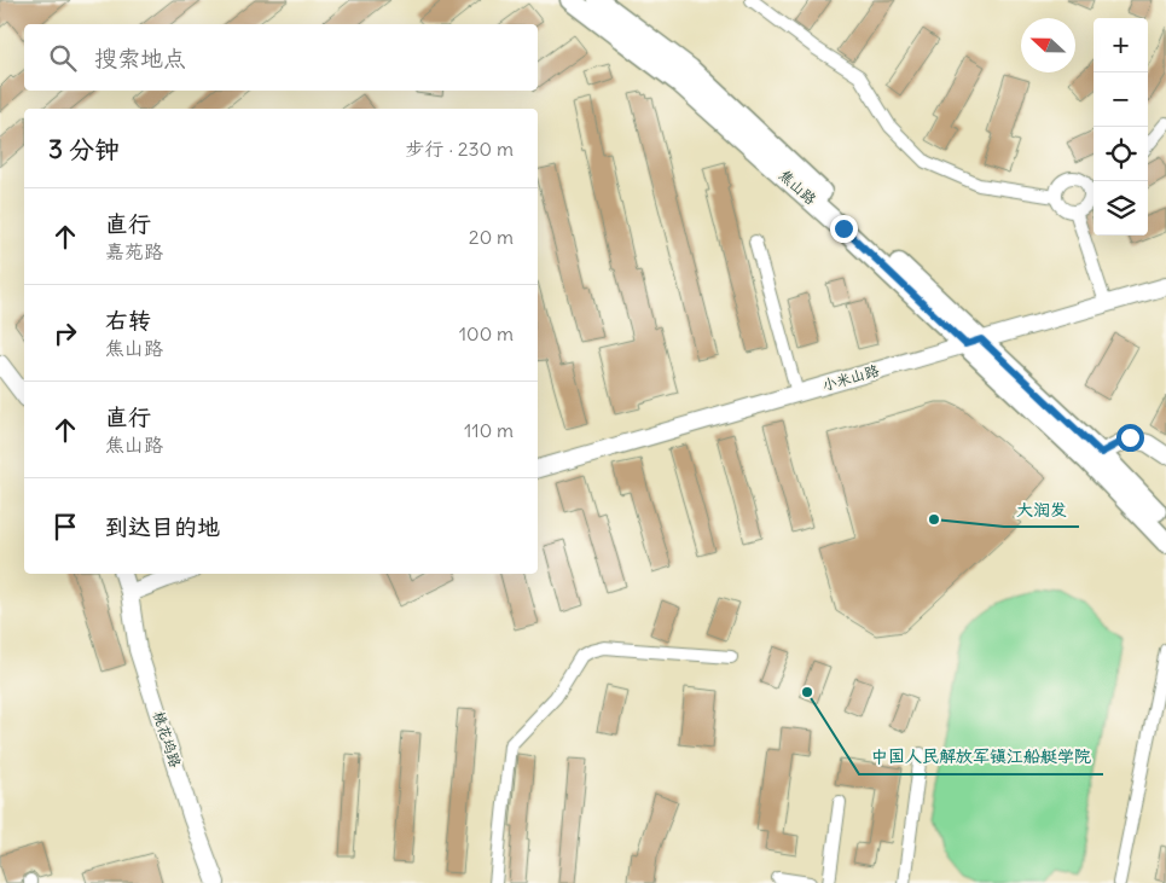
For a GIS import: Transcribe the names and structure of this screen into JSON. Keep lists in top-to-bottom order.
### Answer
{
  "streets": {
    "main road": ["焦山路"],
    "street": ["小米山路", "桃花坞路"]
  },
  "crossings": [
    ["焦山路", "小米山路"]
  ],
  "places": ["大润发", "中国人民解放军镇江船艇学院"],
  "north": "left",
  "page": {
    "map_buttons": ["+", "−"],
    "search": "搜索地点",
    "heading": ["3 分钟", "步行 · 230 m"],
    "list": [
      ["直行", "嘉苑路", "20 m"],
      ["右转", "焦山路", "100 m"],
      ["直行", "焦山路", "110 m"],
      "到达目的地"
    ]
  }
}
